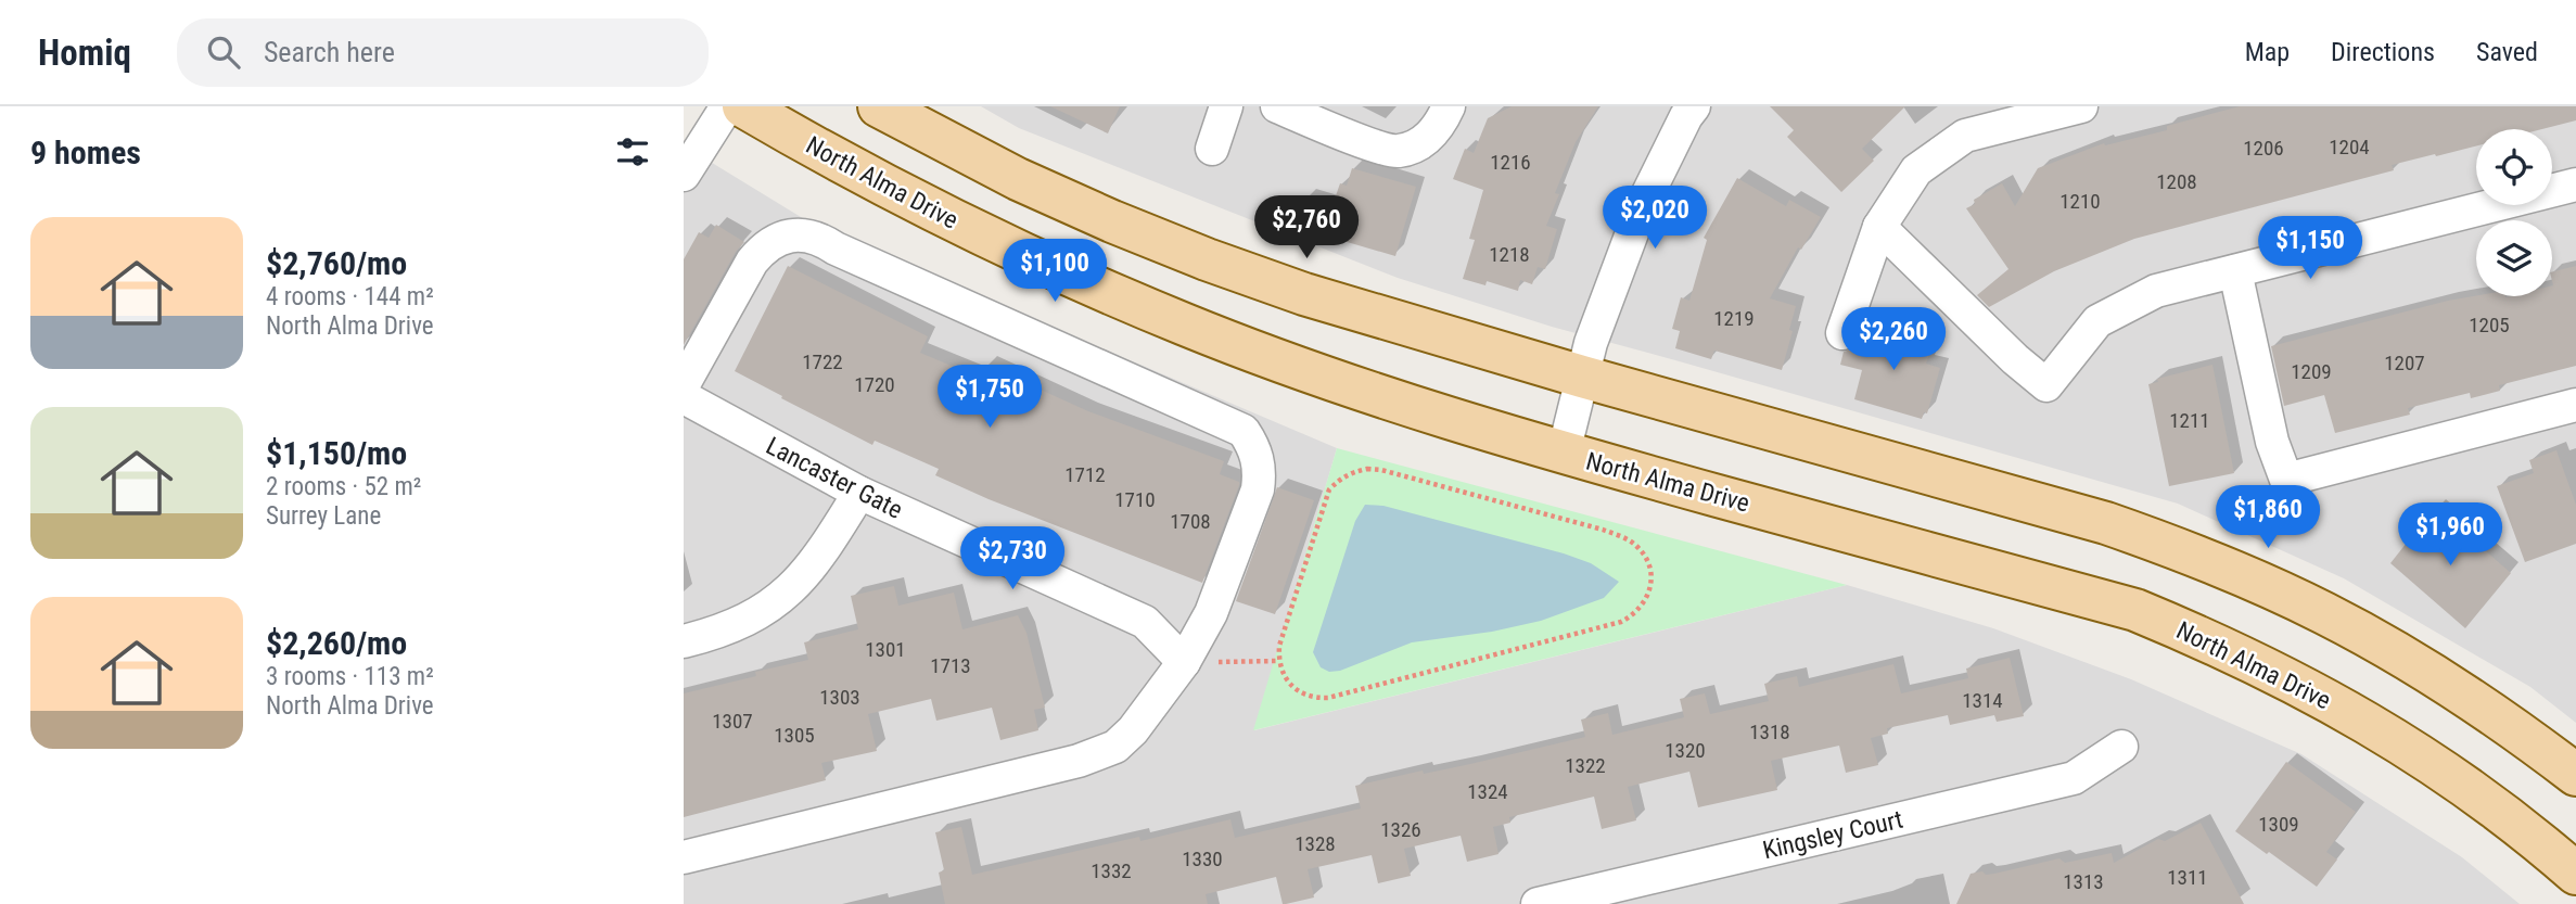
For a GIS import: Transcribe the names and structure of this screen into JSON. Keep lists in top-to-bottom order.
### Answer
{
  "streets": {
    "main road": ["North Alma Drive"],
    "street": ["Lancaster Gate", "Kingsley Court"]
  },
  "house_numbers": [
    "1204",
    "1206",
    "1216",
    "1208",
    "1210",
    "1218",
    "1219",
    "1205",
    "1722",
    "1207",
    "1209",
    "1720",
    "1211",
    "1712",
    "1710",
    "1708",
    "1301",
    "1713",
    "1303",
    "1314",
    "1307",
    "1318",
    "1305",
    "1320",
    "1322",
    "1324",
    "1309",
    "1326",
    "1328",
    "1330",
    "1332",
    "1311",
    "1313"
  ],
  "page": {
    "header": "Homiq",
    "search": "Search here",
    "nav": ["Map", "Directions", "Saved"],
    "heading": "9 homes",
    "price": [
      "$2,020",
      "$2,760",
      "$1,150",
      "$1,100",
      "$2,260",
      "$1,750",
      "$1,860",
      "$1,960",
      "$2,730"
    ],
    "list": [
      {
        "name": "$2,760/mo",
        "note": "4 rooms · 144 m² · North Alma Drive"
      },
      {
        "name": "$1,150/mo",
        "note": "2 rooms · 52 m² · Surrey Lane"
      },
      {
        "name": "$2,260/mo",
        "note": "3 rooms · 113 m² · North Alma Drive"
      }
    ]
  }
}
